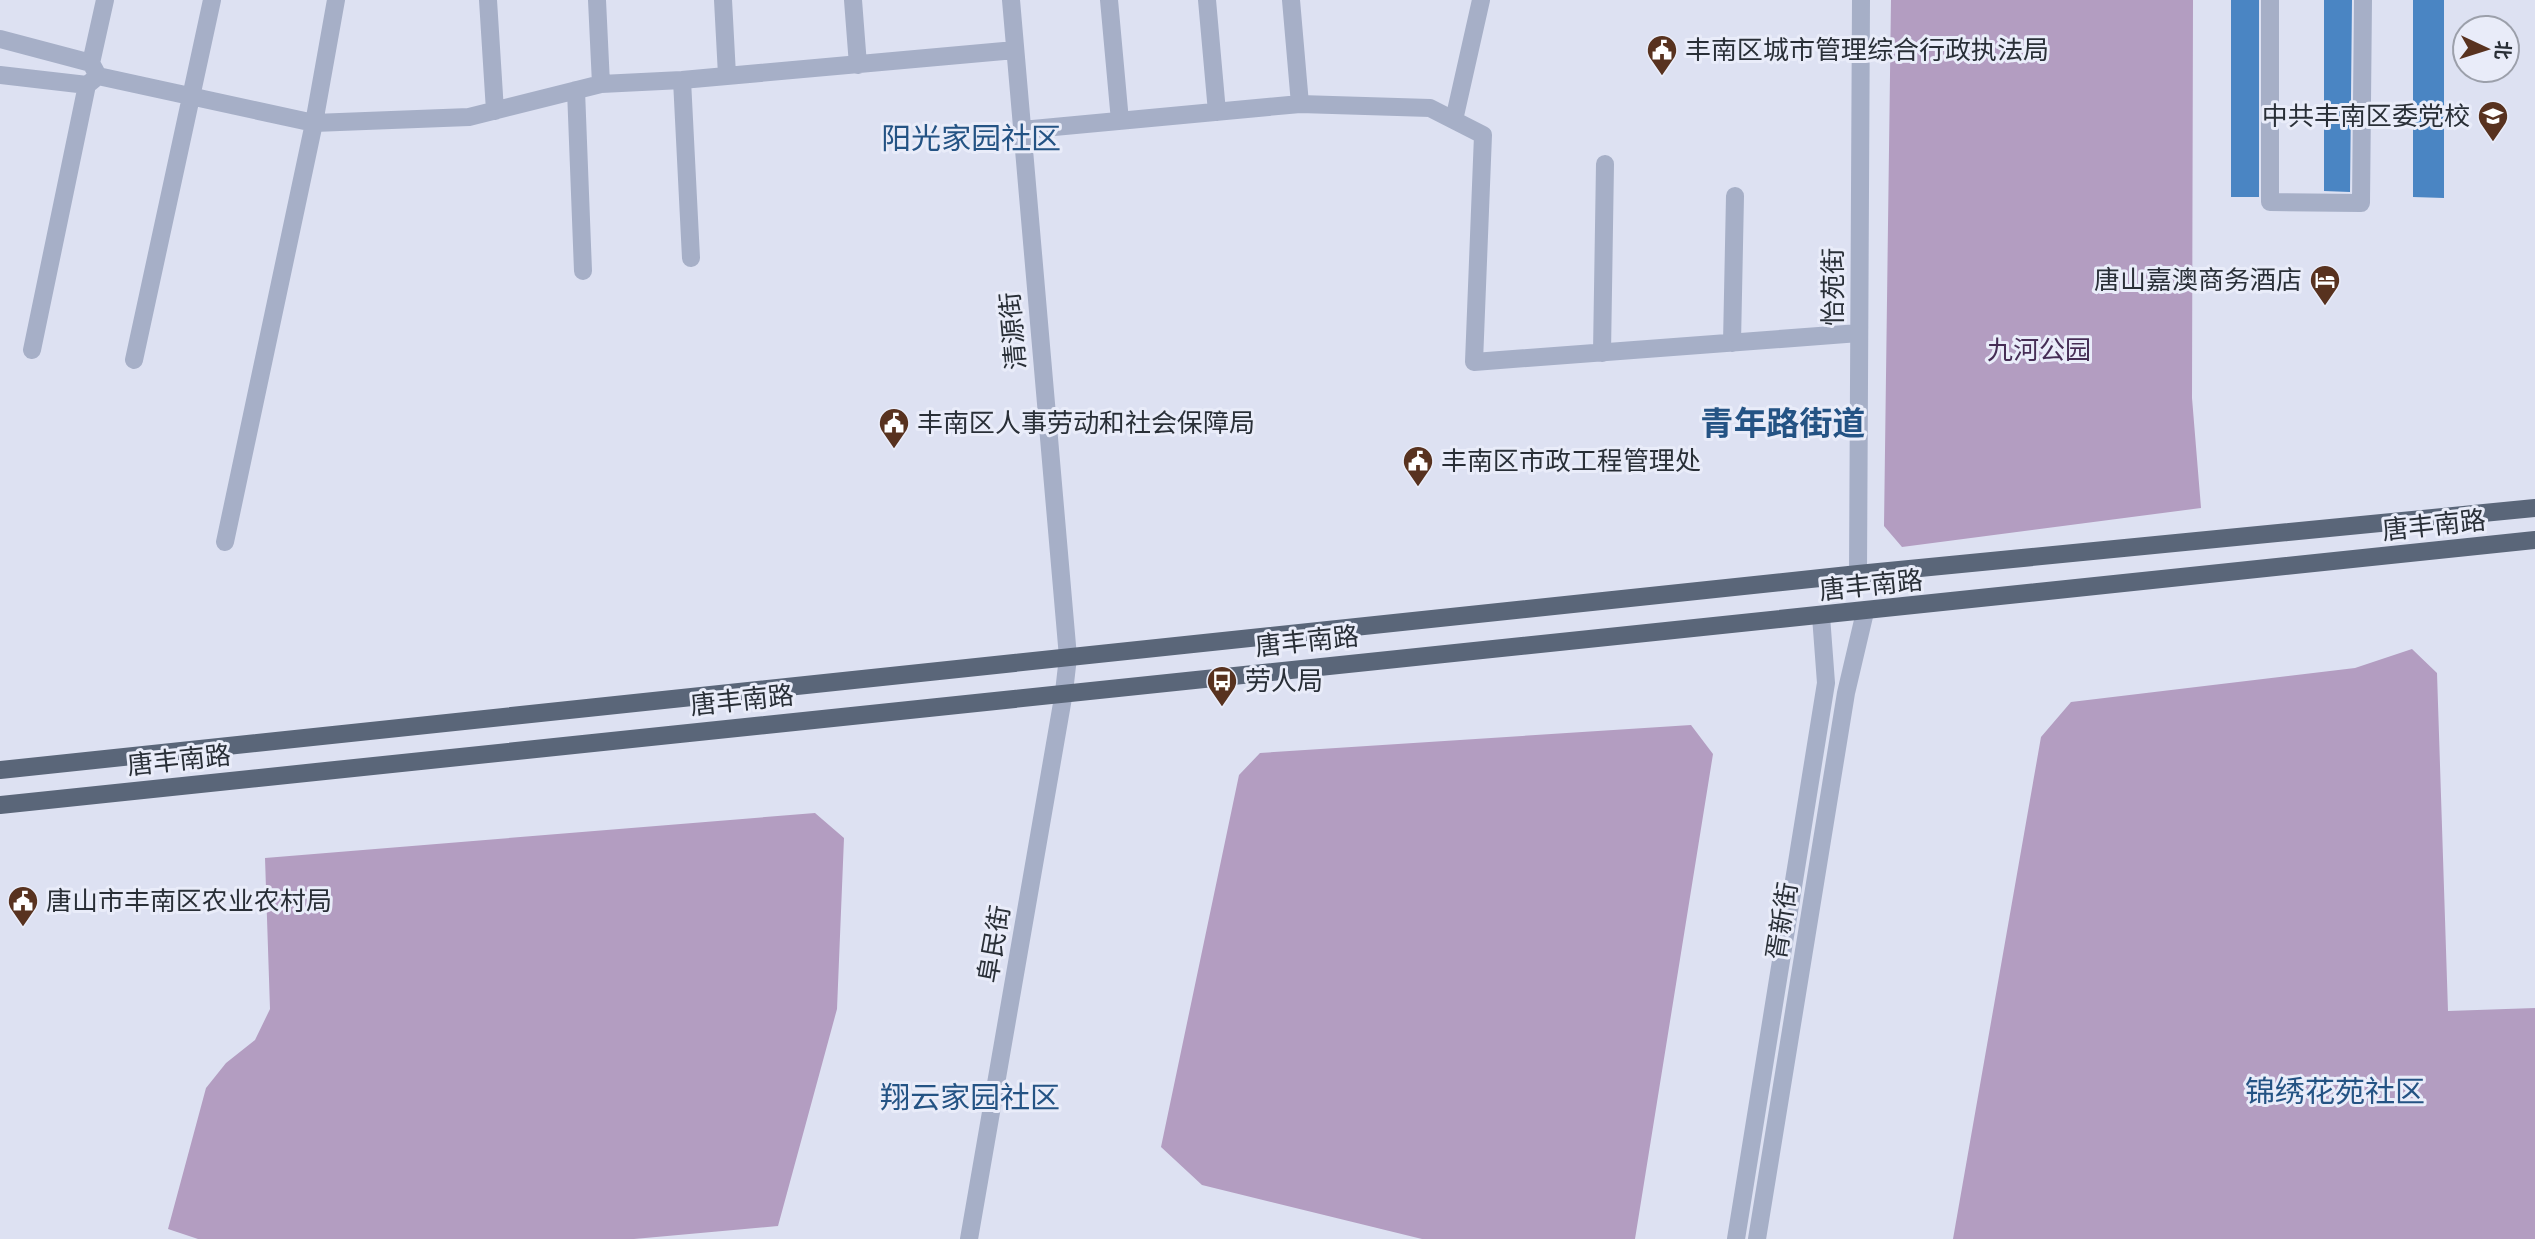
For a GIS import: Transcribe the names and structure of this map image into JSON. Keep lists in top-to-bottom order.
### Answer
{
  "streets": {
    "main road": ["唐丰南路"],
    "street": [
      "怡苑街",
      "清源街",
      "胥新街",
      "阜民街"
    ]
  },
  "crossings": [
    ["怡苑街", "唐丰南路"],
    ["清源街", "唐丰南路"],
    ["清源街", "阜民街"],
    ["唐丰南路", "胥新街"],
    ["唐丰南路", "阜民街"]
  ],
  "districts": [
    "阳光家园社区",
    "青年路街道",
    "锦绣花苑社区",
    "翔云家园社区"
  ],
  "parks": ["九河公园"],
  "places": {
    "public building": [
      "丰南区城市管理综合行政执法局",
      "丰南区人事劳动和社会保障局",
      "丰南区市政工程管理处",
      "唐山市丰南区农业农村局"
    ],
    "school or university": ["中共丰南区委党校"],
    "hotel": ["唐山嘉澳商务酒店"],
    "bus stop": ["劳人局"]
  },
  "north": "right"
}
